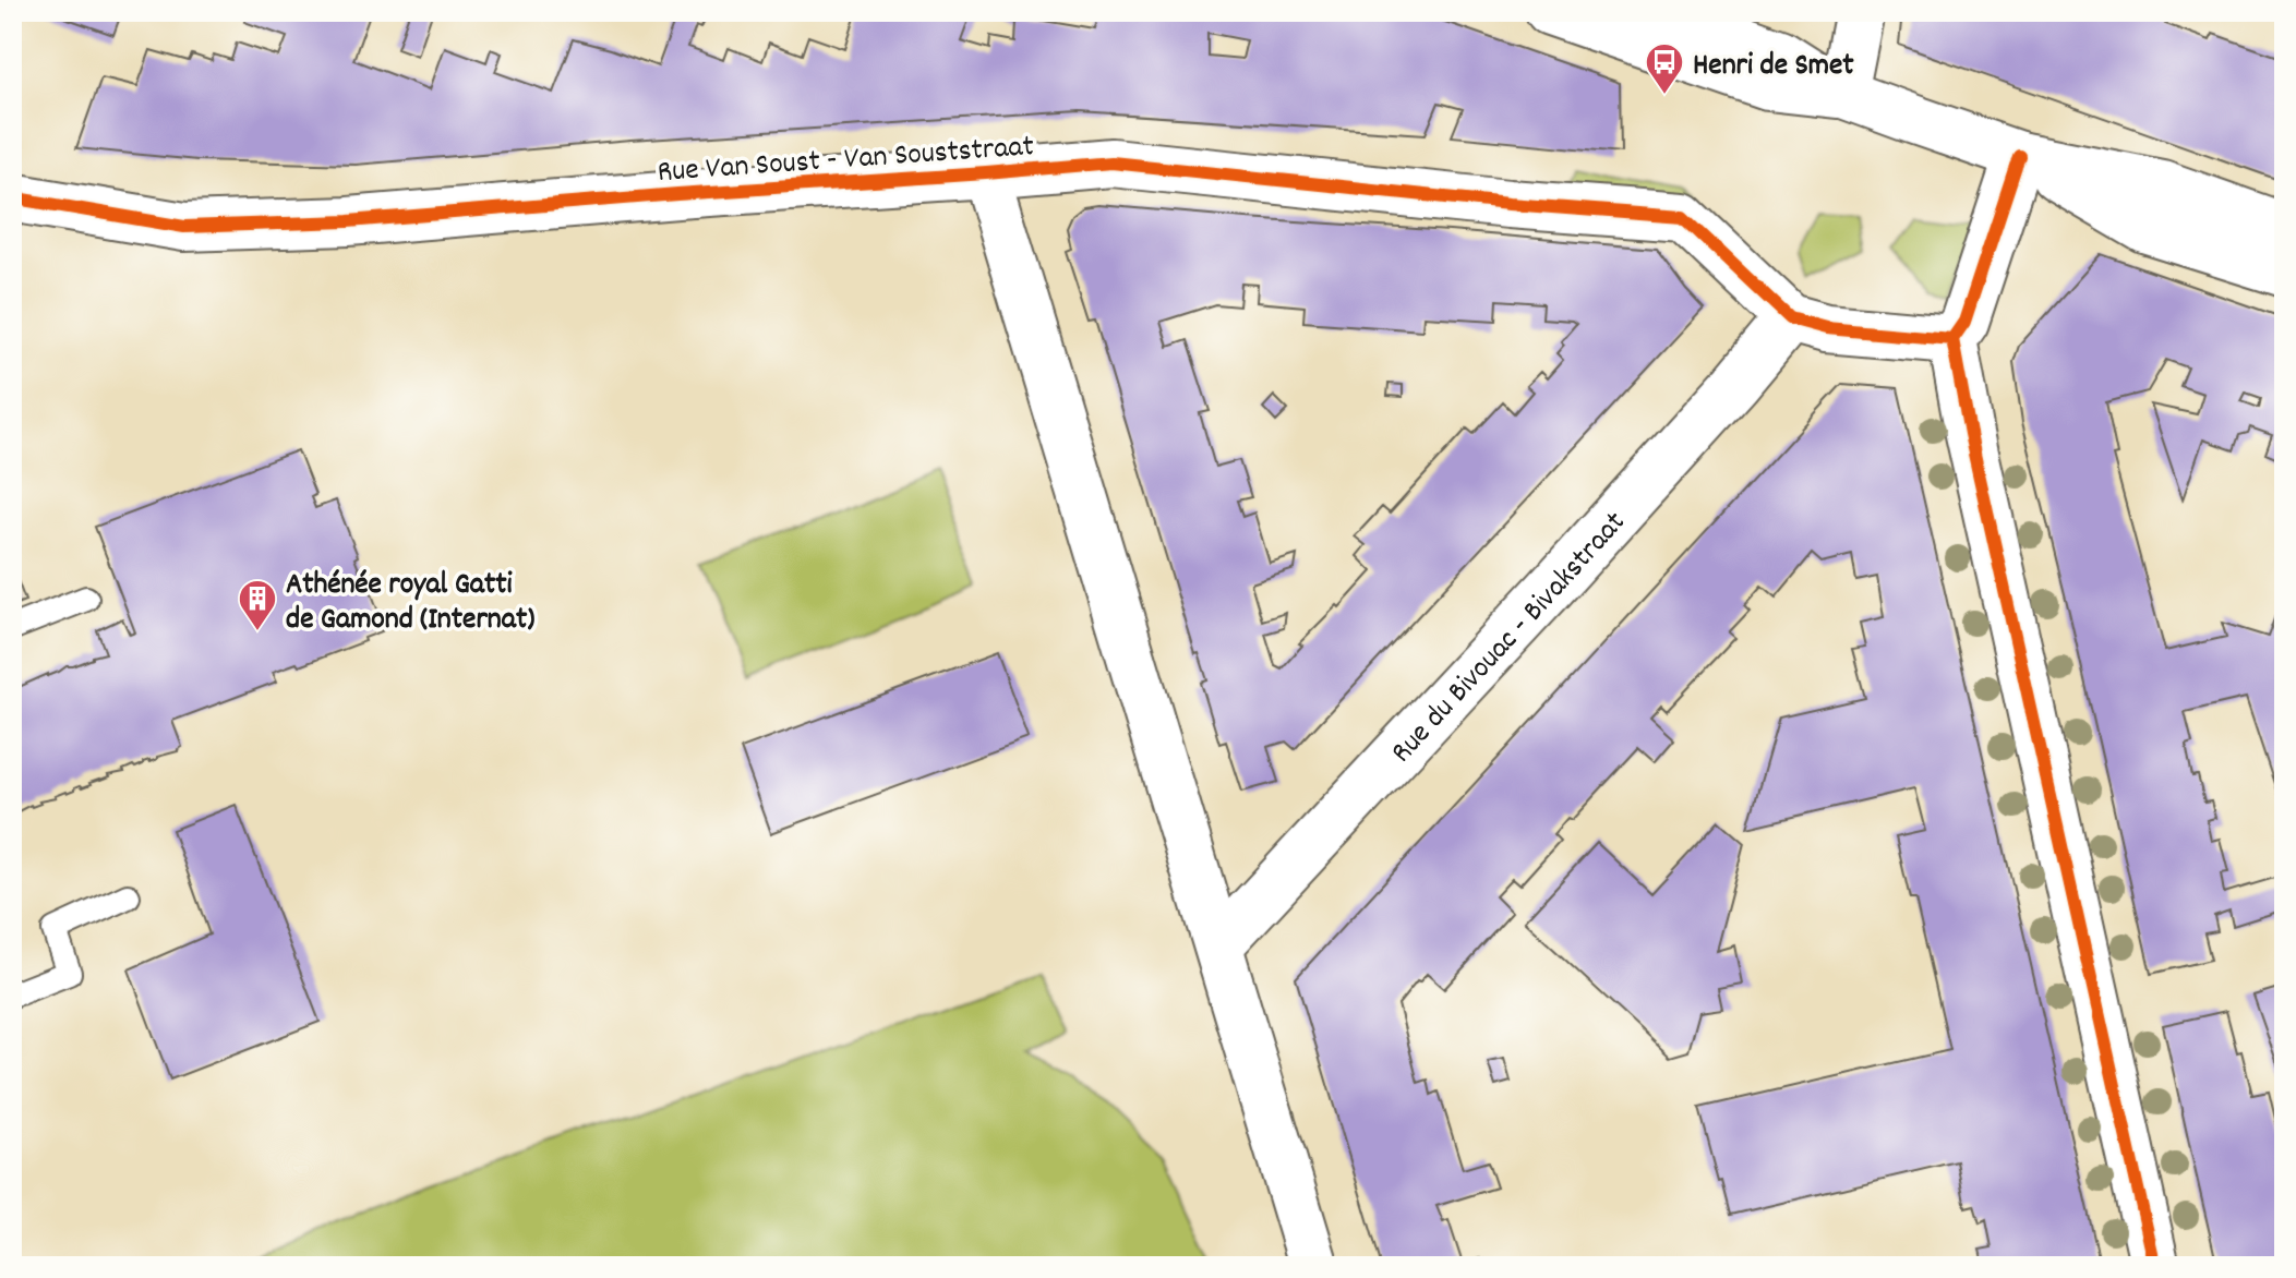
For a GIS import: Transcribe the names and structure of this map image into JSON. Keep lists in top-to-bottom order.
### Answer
{
  "streets": {
    "street": ["Rue Van Soust - Van Souststraat", "Rue du Bivouac - Bivakstraat"]
  },
  "crossings": [
    ["Rue Van Soust - Van Souststraat", "Rue du Bivouac - Bivakstraat"]
  ],
  "places": {
    "bus stop": ["Henri de Smet"],
    "building": ["Athénée royal Gatti de Gamond (Internat)"]
  }
}
